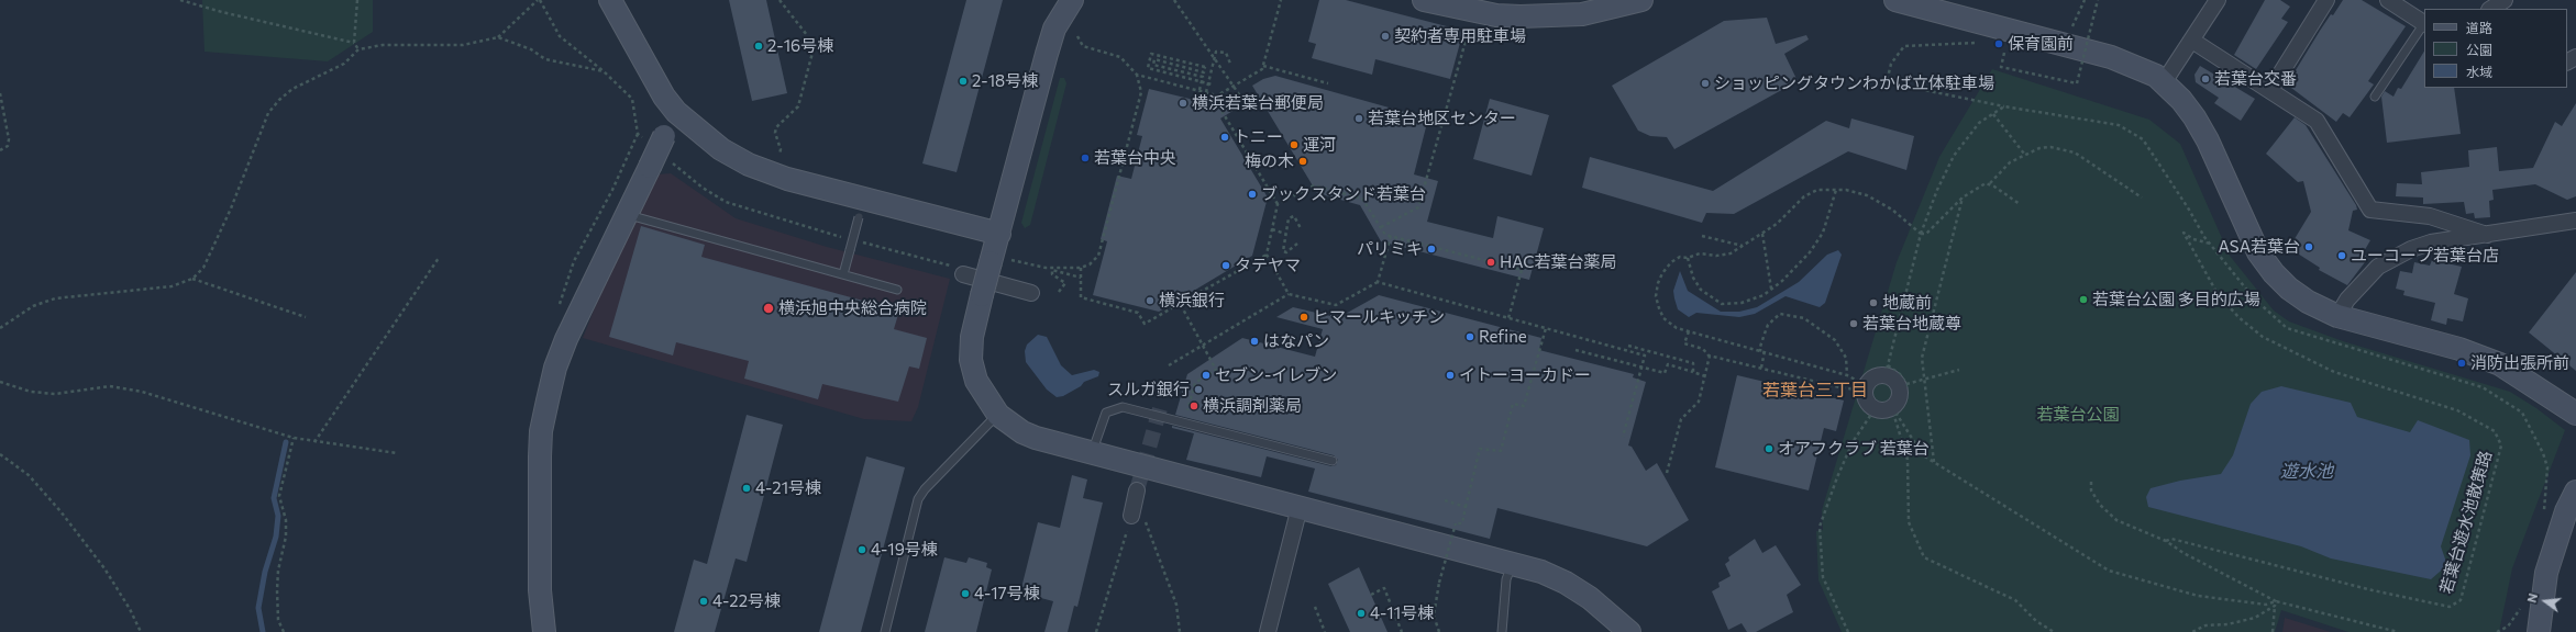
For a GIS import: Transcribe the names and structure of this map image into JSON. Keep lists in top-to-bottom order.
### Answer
{
  "streets": {
    "path": ["若葉台遊水池散策路"]
  },
  "districts": ["若葉台三丁目"],
  "water": ["遊水池"],
  "parks": ["若葉台公園"],
  "places": [
    "契約者専用駐車場",
    "保育園前",
    "2-16号棟",
    "若葉台交番",
    "2-18号棟",
    "ショッピングタウンわかば立体駐車場",
    "横浜若葉台郵便局",
    "若葉台地区センター",
    "トニー",
    "運河",
    "若葉台中央",
    "梅の木",
    "ブックスタンド若葉台",
    "ASA若葉台",
    "パリミキ",
    "ユーコープ若葉台店",
    "HAC若葉台薬局",
    "タテヤマ",
    "若葉台公園 多目的広場",
    "横浜銀行",
    "地蔵前",
    "横浜旭中央総合病院",
    "ヒマールキッチン",
    "若葉台地蔵尊",
    "Refine",
    "はなパン",
    "消防出張所前",
    "セブン-イレブン",
    "イトーヨーカドー",
    "スルガ銀行",
    "横浜調剤薬局",
    "オアフクラブ 若葉台",
    "4-21号棟",
    "4-19号棟",
    "4-17号棟",
    "4-22号棟",
    "4-11号棟"
  ],
  "legend": ["道路", "公園", "水域"],
  "north": "left"
}
